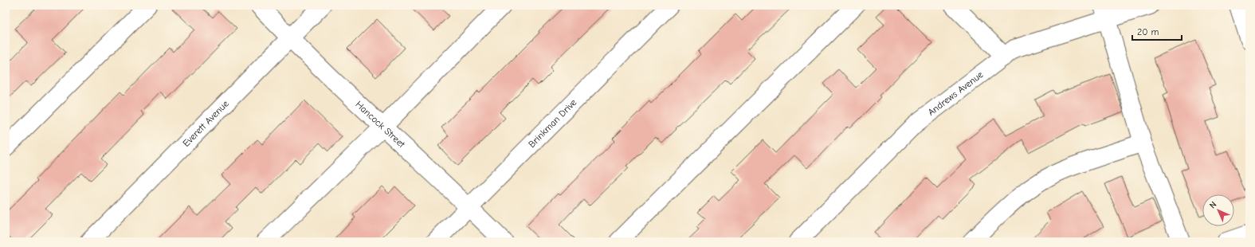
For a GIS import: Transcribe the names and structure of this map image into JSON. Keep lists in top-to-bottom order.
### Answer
{
  "streets": {
    "street": [
      "Andrews Avenue",
      "Everett Avenue",
      "Brinkman Drive",
      "Hancock Street"
    ]
  },
  "crossings": [
    ["Everett Avenue", "Hancock Street"],
    ["Brinkman Drive", "Hancock Street"]
  ],
  "scale_bar": "20 m",
  "north": "top left"
}
